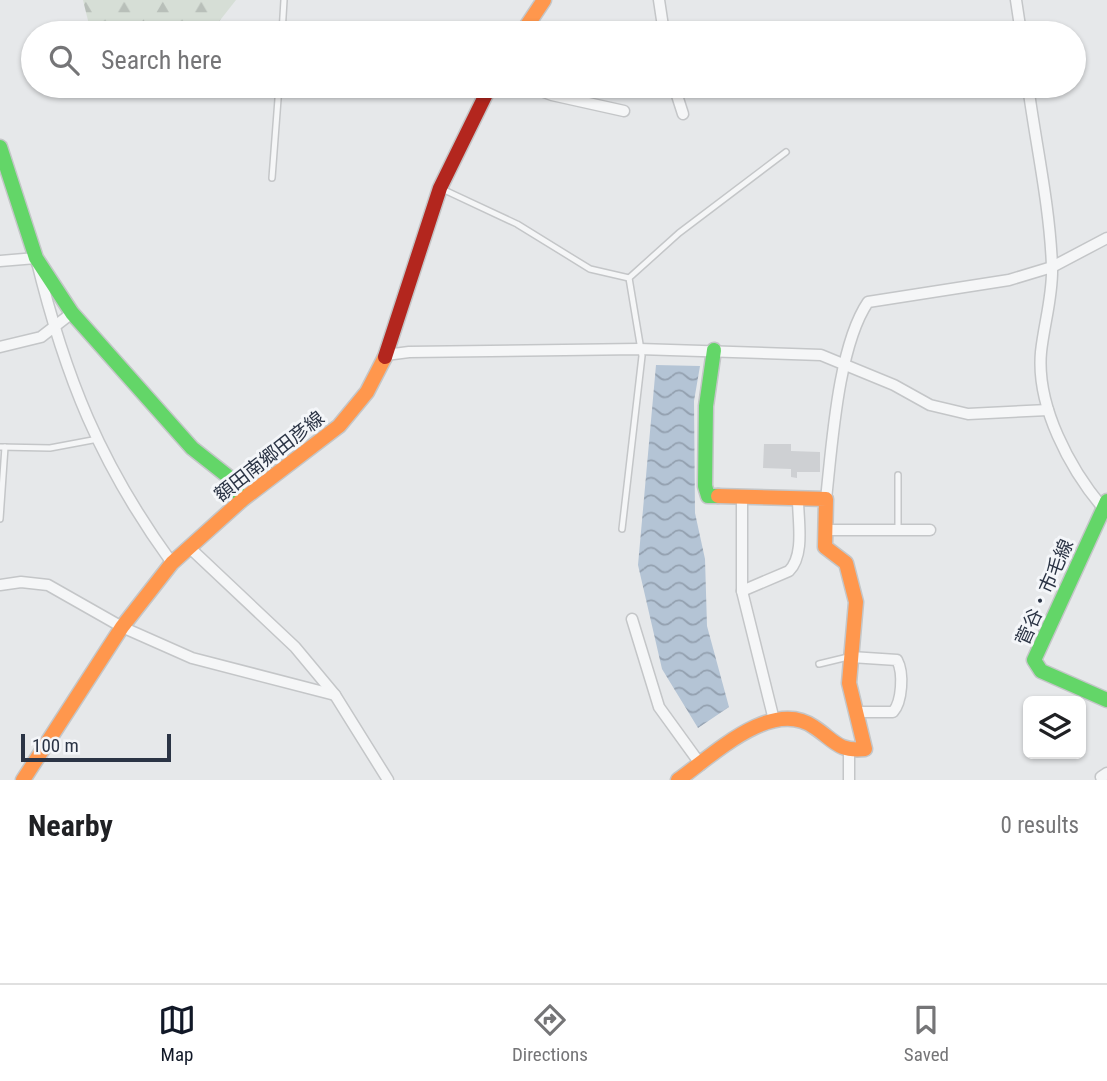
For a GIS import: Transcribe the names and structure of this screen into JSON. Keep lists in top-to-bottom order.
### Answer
{
  "streets": {
    "street": ["額田南郷田彦線", "菅谷・市毛線"]
  },
  "scale_bar": "100 m",
  "page": {
    "search": "Search here",
    "scale": "100 m",
    "heading": ["Nearby", "0 results"],
    "nav": ["Map", "Directions", "Saved"]
  }
}
